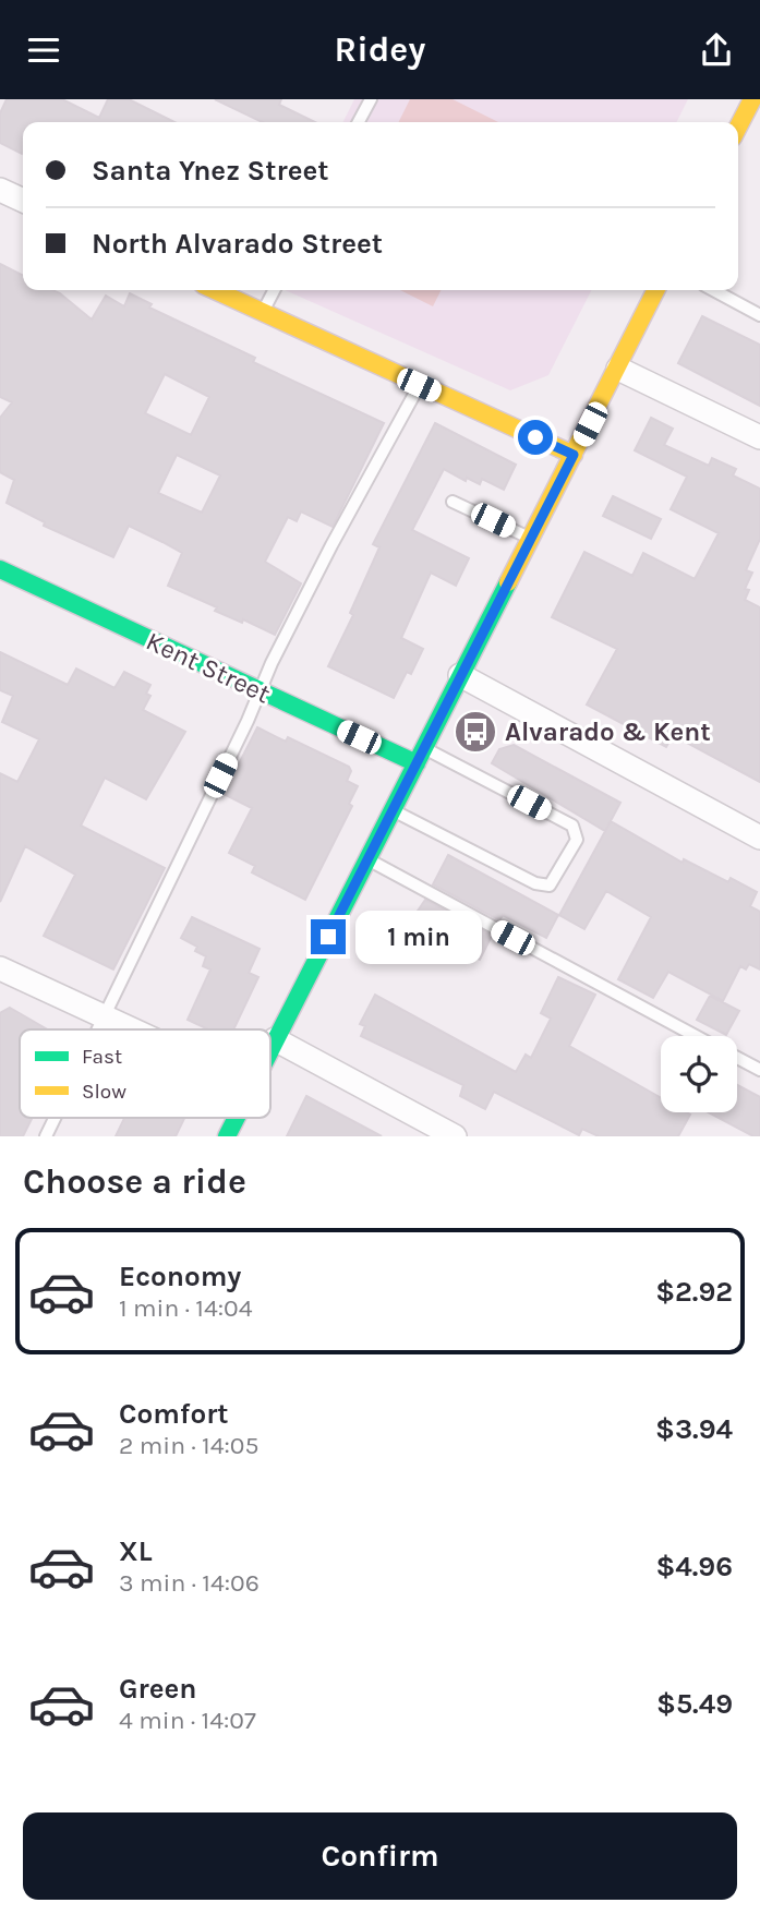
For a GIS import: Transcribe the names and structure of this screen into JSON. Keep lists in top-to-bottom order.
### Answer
{
  "streets": {
    "main road": ["Kent Street"]
  },
  "places": {
    "bus stop": ["Alvarado & Kent"]
  },
  "legend": ["Fast", "Slow"],
  "page": {
    "header": "Ridey",
    "banner": ["Santa Ynez Street", "North Alvarado Street"],
    "bubble": "1 min",
    "heading": "Choose a ride",
    "list": [
      {
        "name": "Economy",
        "note": "1 min · 14:04",
        "value": "$2.92"
      },
      {
        "name": "Comfort",
        "note": "2 min · 14:05",
        "value": "$3.94"
      },
      {
        "name": "XL",
        "note": "3 min · 14:06",
        "value": "$4.96"
      },
      {
        "name": "Green",
        "note": "4 min · 14:07",
        "value": "$5.49"
      }
    ],
    "buttons": "Confirm"
  }
}
